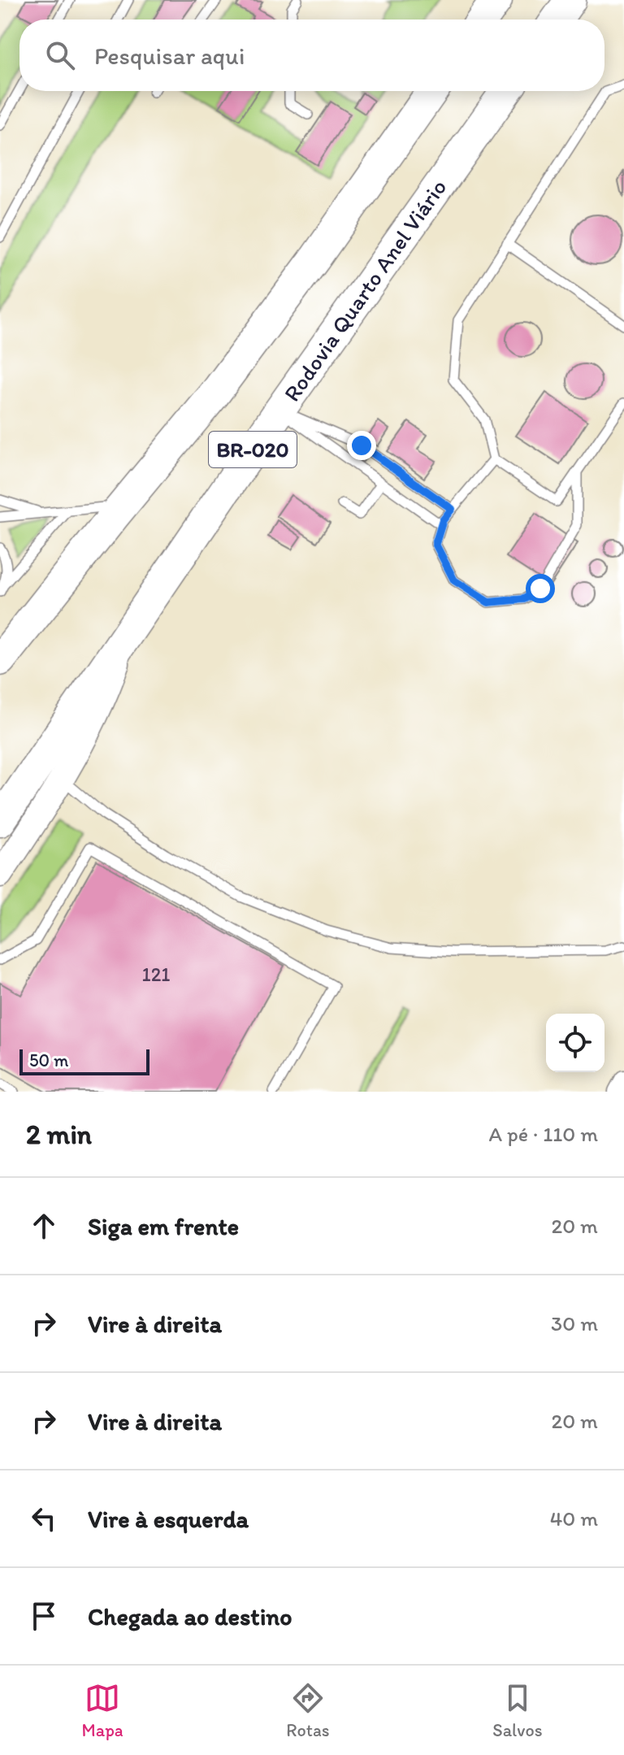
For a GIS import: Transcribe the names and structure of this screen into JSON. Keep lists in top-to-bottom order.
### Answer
{
  "streets": {
    "highway": ["Rodovia Quarto Anel Viário", "BR-020"]
  },
  "house_numbers": ["121"],
  "scale_bar": "50 m",
  "page": {
    "search": "Pesquisar aqui",
    "scale": "50 m",
    "heading": ["2 min", "A pé · 110 m"],
    "list": [
      ["Siga em frente", "20 m"],
      ["Vire à direita", "30 m"],
      ["Vire à direita", "20 m"],
      ["Vire à esquerda", "40 m"],
      "Chegada ao destino"
    ],
    "nav": ["Mapa", "Rotas", "Salvos"]
  }
}
